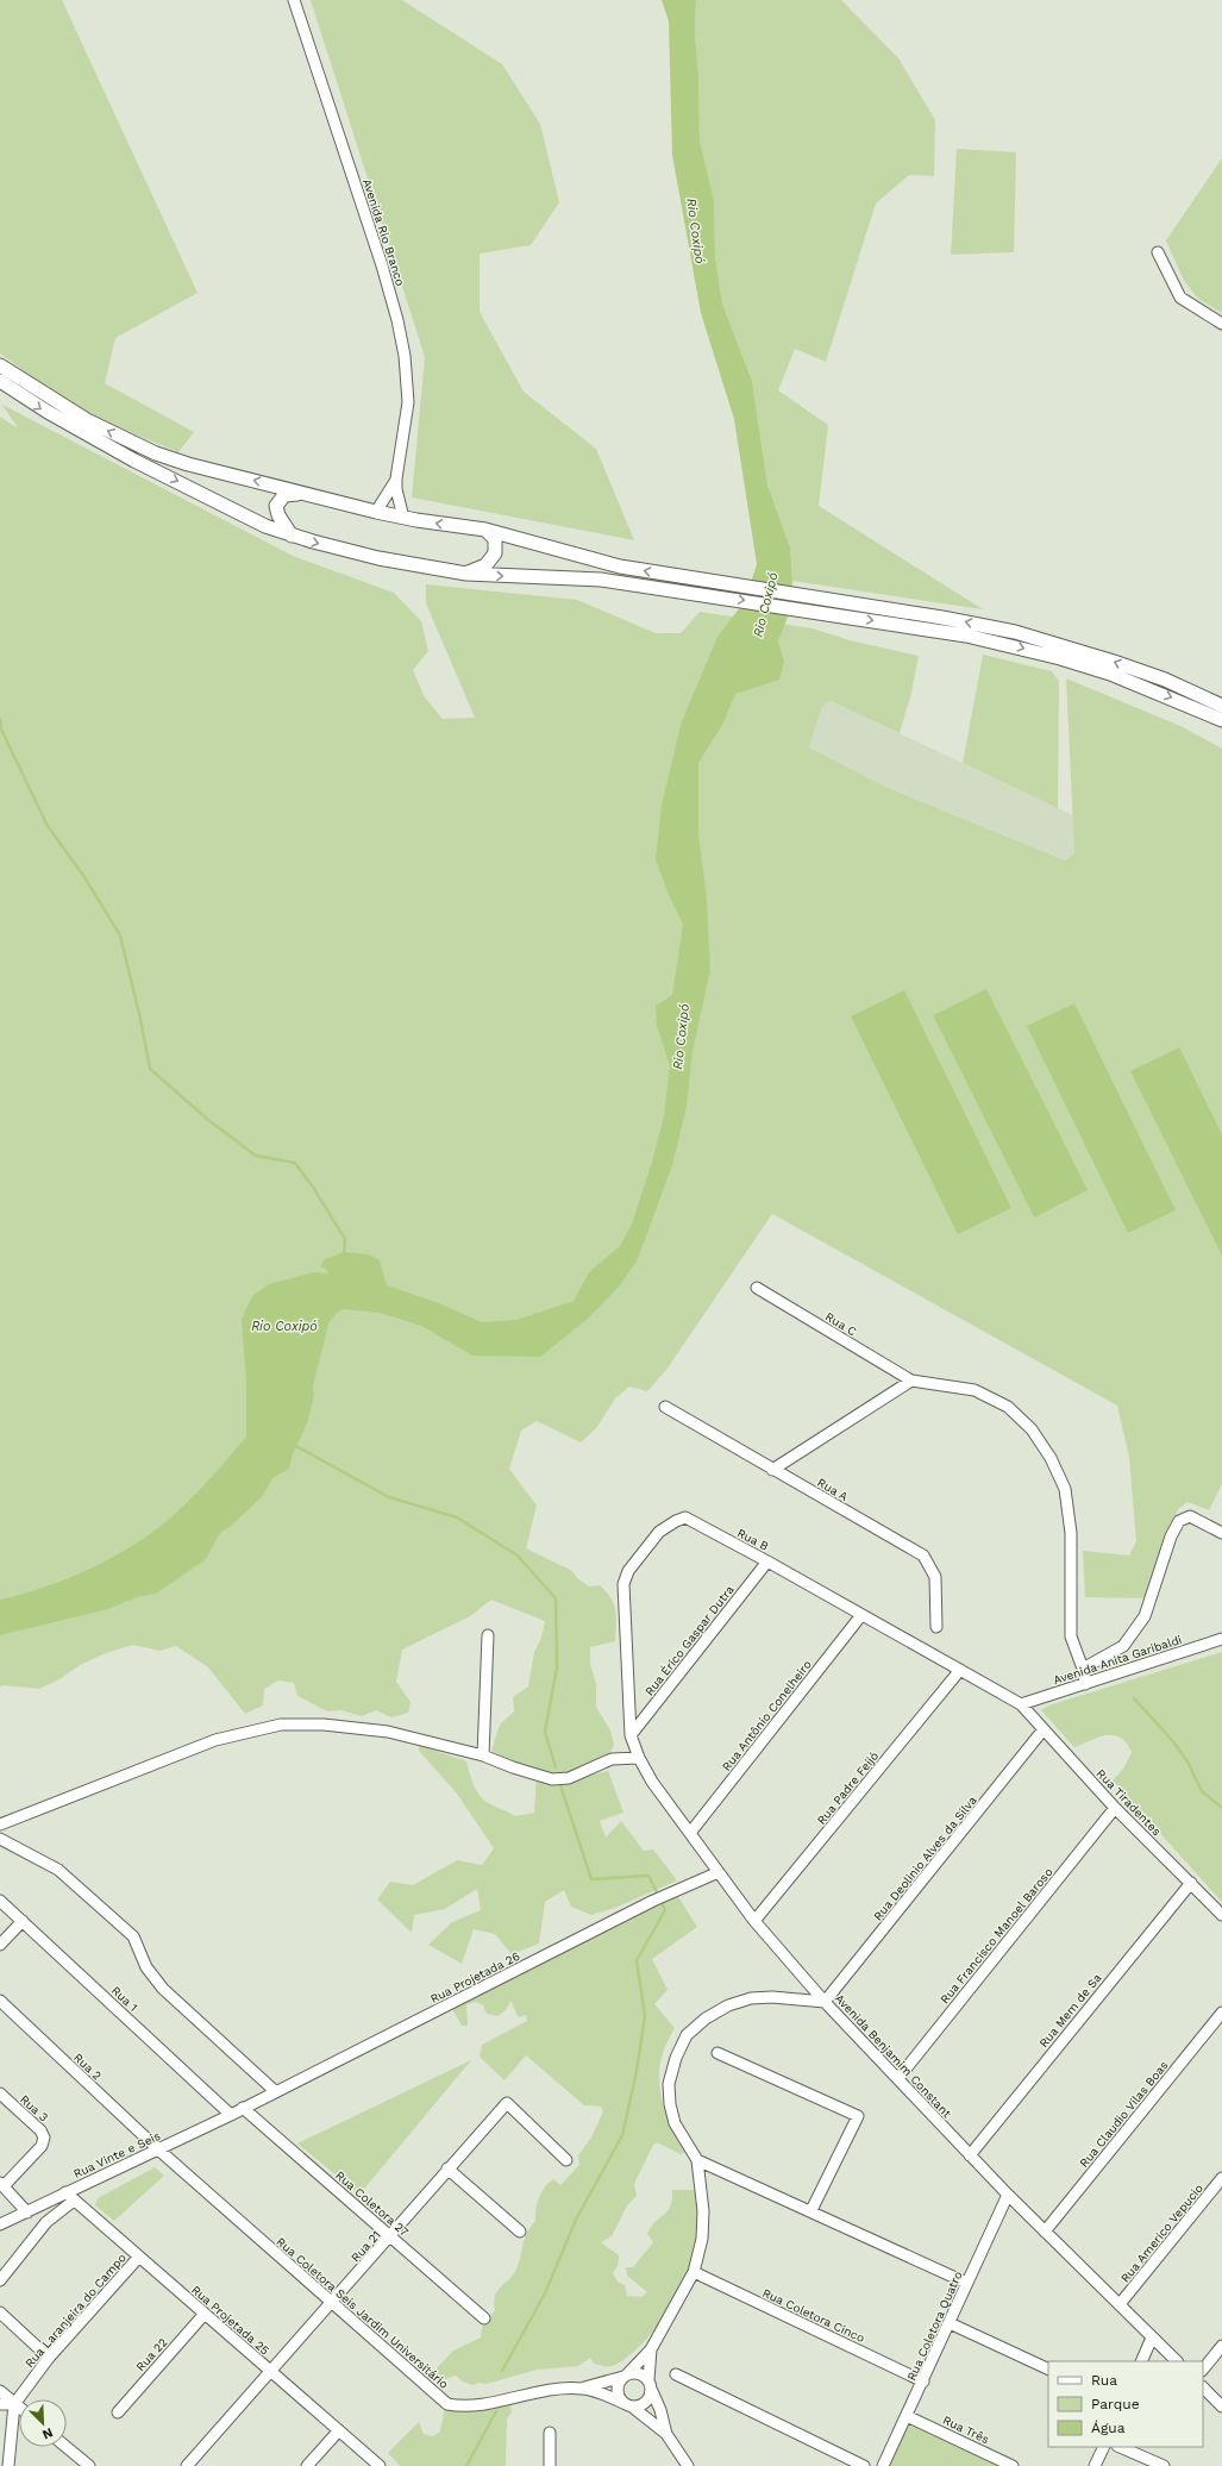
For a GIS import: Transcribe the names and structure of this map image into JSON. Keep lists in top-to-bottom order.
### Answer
{
  "streets": {
    "street": [
      "Avenida Rio Branco",
      "Rua C",
      "Rua A",
      "Rua B",
      "Rua Érico Gaspar Dutra",
      "Avenida Anita Garibaldi",
      "Rua Antônio Conelheiro",
      "Rua Padre Feijó",
      "Rua Tiradentes",
      "Rua Deolinio Alves da Silva",
      "Rua Francisco Manoel Baroso",
      "Rua Projetada 26",
      "Rua 1",
      "Rua Mem de Sa",
      "Avenida Benjamim Constant",
      "Rua 2",
      "Rua 3",
      "Rua Claudio Vilas Boas",
      "Rua Vinte e Seis",
      "Rua Coletora 27",
      "Rua Americo Vepucio",
      "Rua 21",
      "Rua Laranjeira do Campo",
      "Rua Coletora Seis Jardim Universitário",
      "Rua Coletora Cinco",
      "Rua Projetada 25",
      "Rua Coletora Quatro",
      "Rua 22",
      "Rua Três"
    ]
  },
  "crossings": [
    ["Rua B", "Rua Érico Gaspar Dutra"],
    ["Rua B", "Avenida Anita Garibaldi"],
    ["Rua B", "Rua Antônio Conelheiro"],
    ["Rua B", "Rua Padre Feijó"],
    ["Rua B", "Rua Tiradentes"],
    ["Rua B", "Avenida Benjamim Constant"],
    ["Rua Érico Gaspar Dutra", "Avenida Benjamim Constant"],
    ["Avenida Anita Garibaldi", "Rua Tiradentes"],
    ["Rua Antônio Conelheiro", "Avenida Benjamim Constant"],
    ["Rua Padre Feijó", "Avenida Benjamim Constant"],
    ["Rua Tiradentes", "Rua Deolinio Alves da Silva"],
    ["Rua Tiradentes", "Rua Francisco Manoel Baroso"],
    ["Rua Tiradentes", "Rua Mem de Sa"],
    ["Rua Deolinio Alves da Silva", "Avenida Benjamim Constant"],
    ["Rua Francisco Manoel Baroso", "Avenida Benjamim Constant"],
    ["Rua Projetada 26", "Avenida Benjamim Constant"],
    ["Rua Projetada 26", "Rua Vinte e Seis"],
    ["Rua Projetada 26", "Rua Coletora 27"],
    ["Rua 1", "Rua Vinte e Seis"],
    ["Rua Mem de Sa", "Avenida Benjamim Constant"],
    ["Avenida Benjamim Constant", "Rua Claudio Vilas Boas"],
    ["Avenida Benjamim Constant", "Rua Americo Vepucio"],
    ["Avenida Benjamim Constant", "Rua Coletora Quatro"],
    ["Rua 2", "Rua Vinte e Seis"],
    ["Rua 2", "Rua Coletora Seis Jardim Universitário"],
    ["Rua Vinte e Seis", "Rua Coletora 27"],
    ["Rua Vinte e Seis", "Rua Coletora Seis Jardim Universitário"],
    ["Rua Vinte e Seis", "Rua Projetada 25"],
    ["Rua Coletora 27", "Rua 21"],
    ["Rua 21", "Rua Coletora Seis Jardim Universitário"],
    ["Rua 21", "Rua Projetada 25"],
    ["Rua Laranjeira do Campo", "Rua Projetada 25"],
    ["Rua Coletora Cinco", "Rua Coletora Quatro"],
    ["Rua Projetada 25", "Rua 22"],
    ["Rua Coletora Quatro", "Rua Três"]
  ],
  "water": ["Rio Coxipó"],
  "legend": ["Rua", "Parque", "Água"],
  "north": "bottom right"
}
